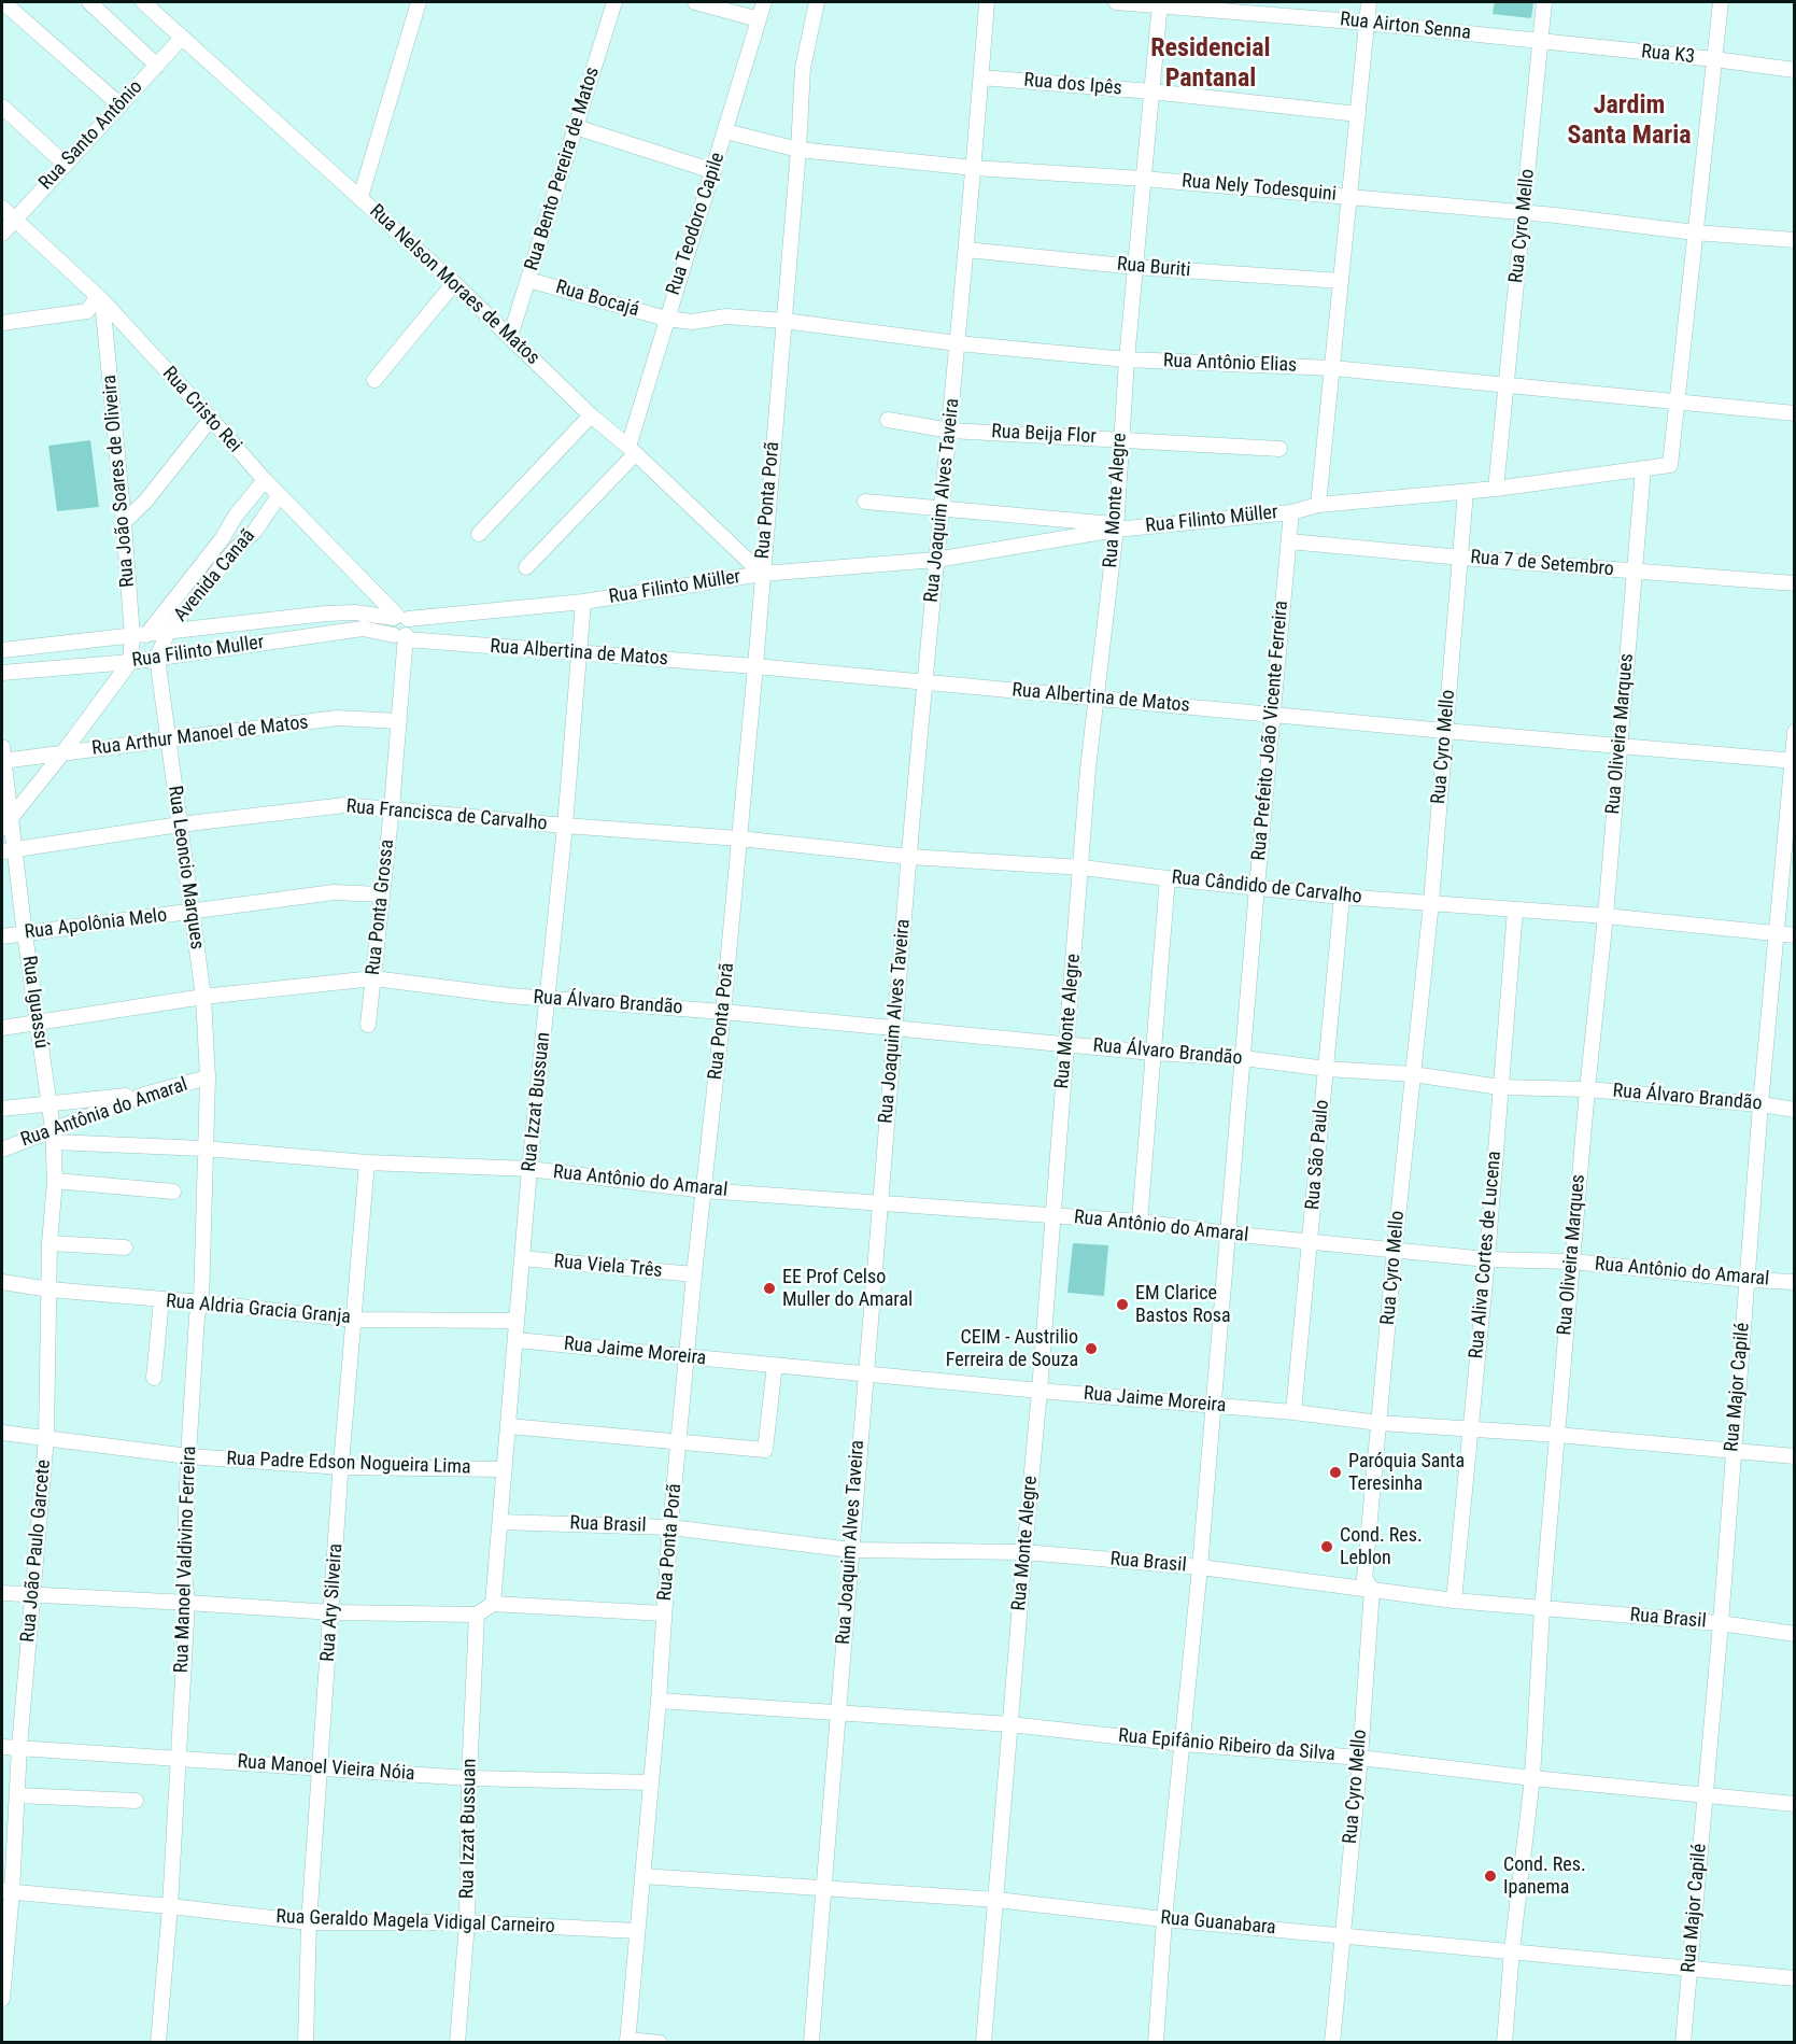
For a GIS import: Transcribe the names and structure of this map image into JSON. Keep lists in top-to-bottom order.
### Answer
{
  "streets": {
    "street": [
      "Rua Airton Senna",
      "Rua K3",
      "Rua dos Ipês",
      "Rua Santo Antônio",
      "Rua Bento Pereira de Matos",
      "Rua Nely Todesquini",
      "Rua Teodoro Capile",
      "Rua Cyro Mello",
      "Rua Buriti",
      "Rua Nelson Moraes de Matos",
      "Rua Bocajá",
      "Rua Antônio Elias",
      "Rua Cristo Rei",
      "Rua Beija Flor",
      "Rua João Soares de Oliveira",
      "Rua Ponta Porã",
      "Rua Joaquim Alves Taveira",
      "Rua Monte Alegre",
      "Rua Filinto Müller",
      "Rua 7 de Setembro",
      "Avenida Canaã",
      "Rua Filinto Muller",
      "Rua Albertina de Matos",
      "Rua Prefeito João Vicente Ferreira",
      "Rua Oliveira Marques",
      "Rua Arthur Manoel de Matos",
      "Rua Francisca de Carvalho",
      "Rua Leoncio Marques",
      "Rua Cândido de Carvalho",
      "Rua Ponta Grossa",
      "Rua Apolônia Melo",
      "Rua Iguassú",
      "Rua Álvaro Brandão",
      "Rua Izzat Bussuan",
      "Rua Antônia do Amaral",
      "Rua São Paulo",
      "Rua Antônio do Amaral",
      "Rua Aliva Cortes de Lucena",
      "Rua Viela Três",
      "Rua Aldria Gracia Granja",
      "Rua Jaime Moreira",
      "Rua Major Capilé",
      "Rua Padre Edson Nogueira Lima",
      "Rua Brasil",
      "Rua João Paulo Garcete",
      "Rua Manoel Valdivino Ferreira",
      "Rua Ary Silveira",
      "Rua Epifânio Ribeiro da Silva",
      "Rua Manoel Vieira Nóia",
      "Rua Geraldo Magela Vidigal Carneiro",
      "Rua Guanabara"
    ]
  },
  "crossings": [
    ["Rua Airton Senna", "Rua K3"],
    ["Rua Airton Senna", "Rua Cyro Mello"],
    ["Rua Airton Senna", "Rua Monte Alegre"],
    ["Rua K3", "Rua Cyro Mello"],
    ["Rua dos Ipês", "Rua Joaquim Alves Taveira"],
    ["Rua dos Ipês", "Rua Monte Alegre"],
    ["Rua Santo Antônio", "Rua Nelson Moraes de Matos"],
    ["Rua Santo Antônio", "Rua Cristo Rei"],
    ["Rua Bento Pereira de Matos", "Rua Nelson Moraes de Matos"],
    ["Rua Bento Pereira de Matos", "Rua Bocajá"],
    ["Rua Nely Todesquini", "Rua Teodoro Capile"],
    ["Rua Nely Todesquini", "Rua Cyro Mello"],
    ["Rua Nely Todesquini", "Rua Ponta Porã"],
    ["Rua Nely Todesquini", "Rua Joaquim Alves Taveira"],
    ["Rua Nely Todesquini", "Rua Monte Alegre"],
    ["Rua Teodoro Capile", "Rua Nelson Moraes de Matos"],
    ["Rua Teodoro Capile", "Rua Bocajá"],
    ["Rua Teodoro Capile", "Rua Antônio Elias"],
    ["Rua Cyro Mello", "Rua Antônio Elias"],
    ["Rua Cyro Mello", "Rua Filinto Müller"],
    ["Rua Cyro Mello", "Rua 7 de Setembro"],
    ["Rua Cyro Mello", "Rua Albertina de Matos"],
    ["Rua Cyro Mello", "Rua Cândido de Carvalho"],
    ["Rua Cyro Mello", "Rua Álvaro Brandão"],
    ["Rua Cyro Mello", "Rua Antônio do Amaral"],
    ["Rua Cyro Mello", "Rua Jaime Moreira"],
    ["Rua Cyro Mello", "Rua Brasil"],
    ["Rua Cyro Mello", "Rua Epifânio Ribeiro da Silva"],
    ["Rua Cyro Mello", "Rua Guanabara"],
    ["Rua Buriti", "Rua Joaquim Alves Taveira"],
    ["Rua Buriti", "Rua Monte Alegre"],
    ["Rua Nelson Moraes de Matos", "Rua Ponta Porã"],
    ["Rua Nelson Moraes de Matos", "Rua Filinto Müller"],
    ["Rua Bocajá", "Rua Antônio Elias"],
    ["Rua Antônio Elias", "Rua Ponta Porã"],
    ["Rua Antônio Elias", "Rua Joaquim Alves Taveira"],
    ["Rua Antônio Elias", "Rua Monte Alegre"],
    ["Rua Antônio Elias", "Rua Filinto Müller"],
    ["Rua Cristo Rei", "Rua João Soares de Oliveira"],
    ["Rua Cristo Rei", "Rua Filinto Müller"],
    ["Rua Cristo Rei", "Avenida Canaã"],
    ["Rua Cristo Rei", "Rua Ponta Grossa"],
    ["Rua Beija Flor", "Rua Joaquim Alves Taveira"],
    ["Rua Beija Flor", "Rua Monte Alegre"],
    ["Rua João Soares de Oliveira", "Rua Filinto Müller"],
    ["Rua João Soares de Oliveira", "Avenida Canaã"],
    ["Rua João Soares de Oliveira", "Rua Filinto Muller"],
    ["Rua Ponta Porã", "Rua Filinto Müller"],
    ["Rua Ponta Porã", "Rua Albertina de Matos"],
    ["Rua Ponta Porã", "Rua Francisca de Carvalho"],
    ["Rua Ponta Porã", "Rua Cândido de Carvalho"],
    ["Rua Ponta Porã", "Rua Álvaro Brandão"],
    ["Rua Ponta Porã", "Rua Antônio do Amaral"],
    ["Rua Ponta Porã", "Rua Viela Três"],
    ["Rua Ponta Porã", "Rua Jaime Moreira"],
    ["Rua Ponta Porã", "Rua Brasil"],
    ["Rua Ponta Porã", "Rua Epifânio Ribeiro da Silva"],
    ["Rua Ponta Porã", "Rua Manoel Vieira Nóia"],
    ["Rua Ponta Porã", "Rua Geraldo Magela Vidigal Carneiro"],
    ["Rua Ponta Porã", "Rua Guanabara"],
    ["Rua Joaquim Alves Taveira", "Rua Filinto Müller"],
    ["Rua Joaquim Alves Taveira", "Rua Albertina de Matos"],
    ["Rua Joaquim Alves Taveira", "Rua Cândido de Carvalho"],
    ["Rua Joaquim Alves Taveira", "Rua Álvaro Brandão"],
    ["Rua Joaquim Alves Taveira", "Rua Antônio do Amaral"],
    ["Rua Joaquim Alves Taveira", "Rua Jaime Moreira"],
    ["Rua Joaquim Alves Taveira", "Rua Brasil"],
    ["Rua Joaquim Alves Taveira", "Rua Epifânio Ribeiro da Silva"],
    ["Rua Joaquim Alves Taveira", "Rua Guanabara"],
    ["Rua Monte Alegre", "Rua Filinto Müller"],
    ["Rua Monte Alegre", "Rua Albertina de Matos"],
    ["Rua Monte Alegre", "Rua Cândido de Carvalho"],
    ["Rua Monte Alegre", "Rua Álvaro Brandão"],
    ["Rua Monte Alegre", "Rua Antônio do Amaral"],
    ["Rua Monte Alegre", "Rua Jaime Moreira"],
    ["Rua Monte Alegre", "Rua Brasil"],
    ["Rua Monte Alegre", "Rua Epifânio Ribeiro da Silva"],
    ["Rua Monte Alegre", "Rua Guanabara"],
    ["Rua Filinto Müller", "Avenida Canaã"],
    ["Rua Filinto Müller", "Rua Prefeito João Vicente Ferreira"],
    ["Rua Filinto Müller", "Rua Oliveira Marques"],
    ["Rua Filinto Müller", "Rua Ponta Grossa"],
    ["Rua Filinto Müller", "Rua Izzat Bussuan"],
    ["Rua 7 de Setembro", "Rua Prefeito João Vicente Ferreira"],
    ["Rua 7 de Setembro", "Rua Oliveira Marques"],
    ["Avenida Canaã", "Rua Filinto Muller"],
    ["Avenida Canaã", "Rua Leoncio Marques"],
    ["Rua Filinto Muller", "Rua Albertina de Matos"],
    ["Rua Filinto Muller", "Rua Leoncio Marques"],
    ["Rua Filinto Muller", "Rua Ponta Grossa"],
    ["Rua Albertina de Matos", "Rua Prefeito João Vicente Ferreira"],
    ["Rua Albertina de Matos", "Rua Oliveira Marques"],
    ["Rua Albertina de Matos", "Rua Ponta Grossa"],
    ["Rua Albertina de Matos", "Rua Izzat Bussuan"],
    ["Rua Albertina de Matos", "Rua Major Capilé"],
    ["Rua Prefeito João Vicente Ferreira", "Rua Cândido de Carvalho"],
    ["Rua Prefeito João Vicente Ferreira", "Rua Álvaro Brandão"],
    ["Rua Prefeito João Vicente Ferreira", "Rua Antônio do Amaral"],
    ["Rua Prefeito João Vicente Ferreira", "Rua Jaime Moreira"],
    ["Rua Prefeito João Vicente Ferreira", "Rua Brasil"],
    ["Rua Prefeito João Vicente Ferreira", "Rua Epifânio Ribeiro da Silva"],
    ["Rua Prefeito João Vicente Ferreira", "Rua Guanabara"],
    ["Rua Oliveira Marques", "Rua Cândido de Carvalho"],
    ["Rua Oliveira Marques", "Rua Álvaro Brandão"],
    ["Rua Oliveira Marques", "Rua Antônio do Amaral"],
    ["Rua Oliveira Marques", "Rua Jaime Moreira"],
    ["Rua Oliveira Marques", "Rua Brasil"],
    ["Rua Oliveira Marques", "Rua Epifânio Ribeiro da Silva"],
    ["Rua Oliveira Marques", "Rua Guanabara"],
    ["Rua Arthur Manoel de Matos", "Rua Leoncio Marques"],
    ["Rua Arthur Manoel de Matos", "Rua Ponta Grossa"],
    ["Rua Arthur Manoel de Matos", "Rua Iguassú"],
    ["Rua Francisca de Carvalho", "Rua Leoncio Marques"],
    ["Rua Francisca de Carvalho", "Rua Cândido de Carvalho"],
    ["Rua Francisca de Carvalho", "Rua Ponta Grossa"],
    ["Rua Francisca de Carvalho", "Rua Iguassú"],
    ["Rua Francisca de Carvalho", "Rua Izzat Bussuan"],
    ["Rua Leoncio Marques", "Rua Apolônia Melo"],
    ["Rua Leoncio Marques", "Rua Álvaro Brandão"],
    ["Rua Leoncio Marques", "Rua Antônia do Amaral"],
    ["Rua Leoncio Marques", "Rua Manoel Valdivino Ferreira"],
    ["Rua Cândido de Carvalho", "Rua São Paulo"],
    ["Rua Cândido de Carvalho", "Rua Aliva Cortes de Lucena"],
    ["Rua Cândido de Carvalho", "Rua Major Capilé"],
    ["Rua Ponta Grossa", "Rua Apolônia Melo"],
    ["Rua Ponta Grossa", "Rua Álvaro Brandão"],
    ["Rua Apolônia Melo", "Rua Iguassú"],
    ["Rua Iguassú", "Rua Álvaro Brandão"],
    ["Rua Iguassú", "Rua João Paulo Garcete"],
    ["Rua Álvaro Brandão", "Rua Izzat Bussuan"],
    ["Rua Álvaro Brandão", "Rua São Paulo"],
    ["Rua Álvaro Brandão", "Rua Aliva Cortes de Lucena"],
    ["Rua Álvaro Brandão", "Rua Major Capilé"],
    ["Rua Izzat Bussuan", "Rua Antônio do Amaral"],
    ["Rua Izzat Bussuan", "Rua Viela Três"],
    ["Rua Izzat Bussuan", "Rua Aldria Gracia Granja"],
    ["Rua Izzat Bussuan", "Rua Jaime Moreira"],
    ["Rua Izzat Bussuan", "Rua Padre Edson Nogueira Lima"],
    ["Rua Izzat Bussuan", "Rua Brasil"],
    ["Rua Izzat Bussuan", "Rua Manoel Vieira Nóia"],
    ["Rua Izzat Bussuan", "Rua Geraldo Magela Vidigal Carneiro"],
    ["Rua Antônia do Amaral", "Rua Antônio do Amaral"],
    ["Rua Antônia do Amaral", "Rua João Paulo Garcete"],
    ["Rua Antônia do Amaral", "Rua Manoel Valdivino Ferreira"],
    ["Rua São Paulo", "Rua Antônio do Amaral"],
    ["Rua São Paulo", "Rua Jaime Moreira"],
    ["Rua Antônio do Amaral", "Rua Aliva Cortes de Lucena"],
    ["Rua Antônio do Amaral", "Rua Major Capilé"],
    ["Rua Antônio do Amaral", "Rua João Paulo Garcete"],
    ["Rua Antônio do Amaral", "Rua Manoel Valdivino Ferreira"],
    ["Rua Antônio do Amaral", "Rua Ary Silveira"],
    ["Rua Aliva Cortes de Lucena", "Rua Jaime Moreira"],
    ["Rua Aliva Cortes de Lucena", "Rua Brasil"],
    ["Rua Aldria Gracia Granja", "Rua João Paulo Garcete"],
    ["Rua Aldria Gracia Granja", "Rua Manoel Valdivino Ferreira"],
    ["Rua Aldria Gracia Granja", "Rua Ary Silveira"],
    ["Rua Jaime Moreira", "Rua Major Capilé"],
    ["Rua Major Capilé", "Rua Brasil"],
    ["Rua Major Capilé", "Rua Epifânio Ribeiro da Silva"],
    ["Rua Major Capilé", "Rua Guanabara"],
    ["Rua Padre Edson Nogueira Lima", "Rua João Paulo Garcete"],
    ["Rua Padre Edson Nogueira Lima", "Rua Manoel Valdivino Ferreira"],
    ["Rua Padre Edson Nogueira Lima", "Rua Ary Silveira"],
    ["Rua João Paulo Garcete", "Rua Manoel Vieira Nóia"],
    ["Rua João Paulo Garcete", "Rua Geraldo Magela Vidigal Carneiro"],
    ["Rua Manoel Valdivino Ferreira", "Rua Manoel Vieira Nóia"],
    ["Rua Manoel Valdivino Ferreira", "Rua Geraldo Magela Vidigal Carneiro"],
    ["Rua Ary Silveira", "Rua Manoel Vieira Nóia"],
    ["Rua Ary Silveira", "Rua Geraldo Magela Vidigal Carneiro"]
  ],
  "districts": ["Residencial Pantanal", "Jardim Santa Maria"],
  "places": [
    "EE Prof Celso Muller do Amaral",
    "EM Clarice Bastos Rosa",
    "CEIM - Austrilio Ferreira de Souza",
    "Paróquia Santa Teresinha",
    "Cond. Res. Leblon",
    "Cond. Res. Ipanema"
  ]
}
